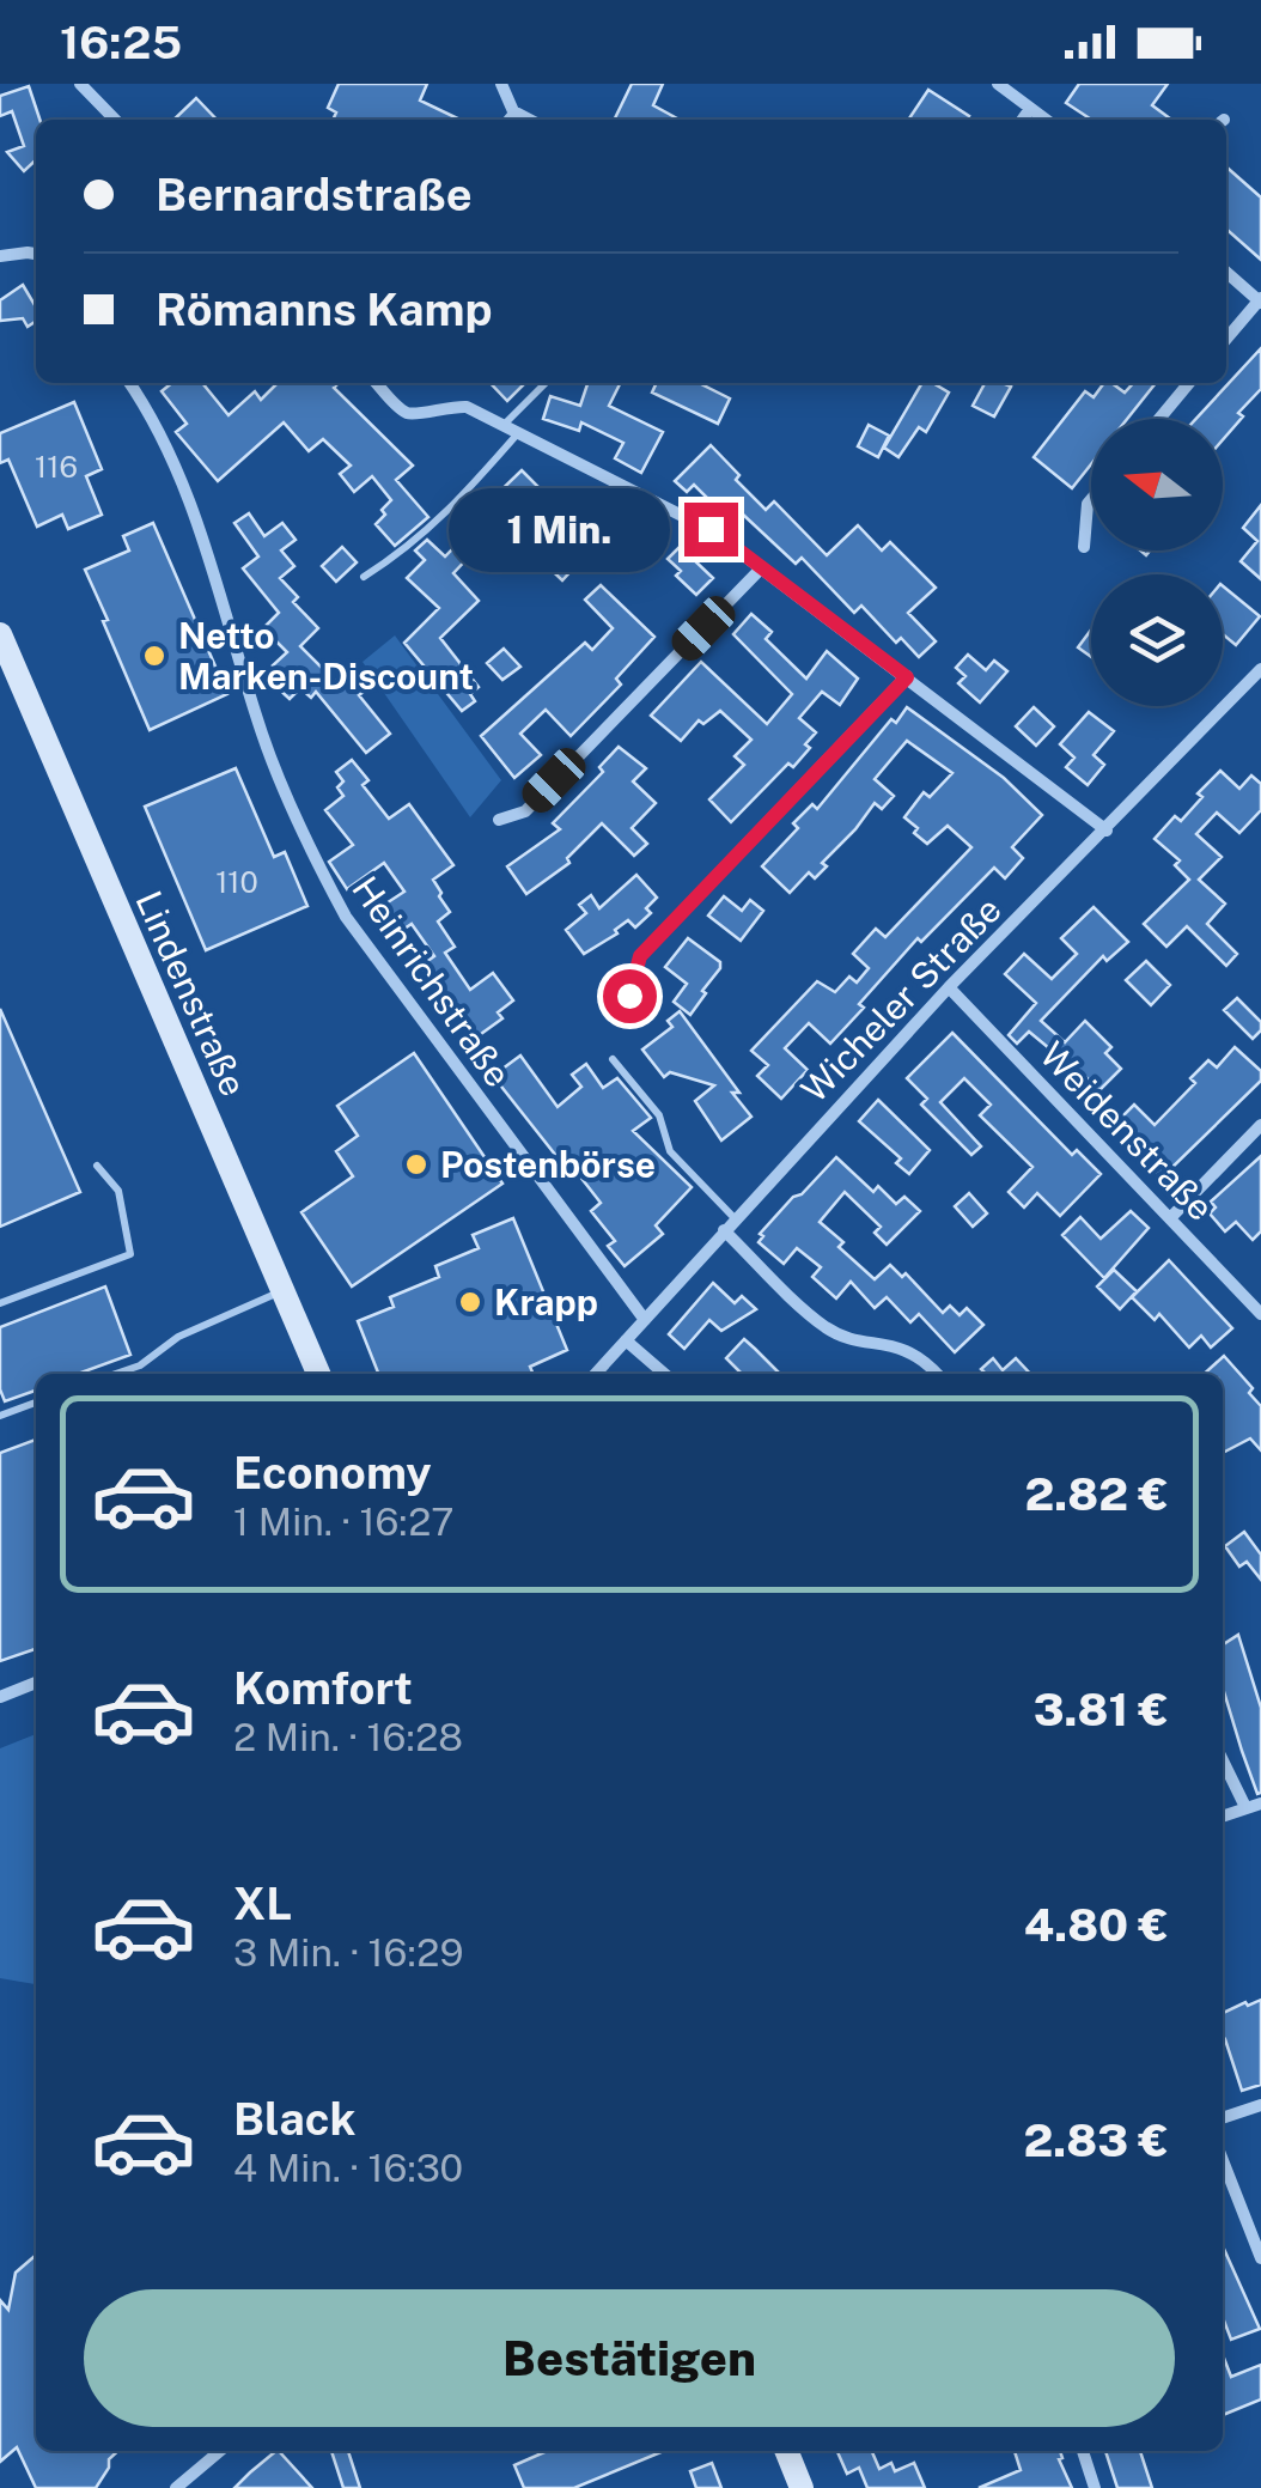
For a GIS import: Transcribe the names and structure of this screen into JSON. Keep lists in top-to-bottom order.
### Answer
{
  "streets": {
    "street": [
      "Heinrichstraße",
      "Lindenstraße",
      "Wicheler Straße",
      "Weidenstraße"
    ]
  },
  "crossings": [
    ["Heinrichstraße", "Wicheler Straße"],
    ["Wicheler Straße", "Weidenstraße"]
  ],
  "places": ["Netto Marken-Discount", "Postenbörse", "Krapp"],
  "house_numbers": ["116", "110"],
  "north": "left",
  "page": {
    "status": "16:25",
    "banner": ["Bernardstraße", "Römanns Kamp"],
    "bubble": "1 Min.",
    "list": [
      {
        "name": "Economy",
        "note": "1 Min. · 16:27",
        "value": "2.82 €"
      },
      {
        "name": "Komfort",
        "note": "2 Min. · 16:28",
        "value": "3.81 €"
      },
      {
        "name": "XL",
        "note": "3 Min. · 16:29",
        "value": "4.80 €"
      },
      {
        "name": "Black",
        "note": "4 Min. · 16:30",
        "value": "2.83 €"
      }
    ],
    "buttons": "Bestätigen"
  }
}
